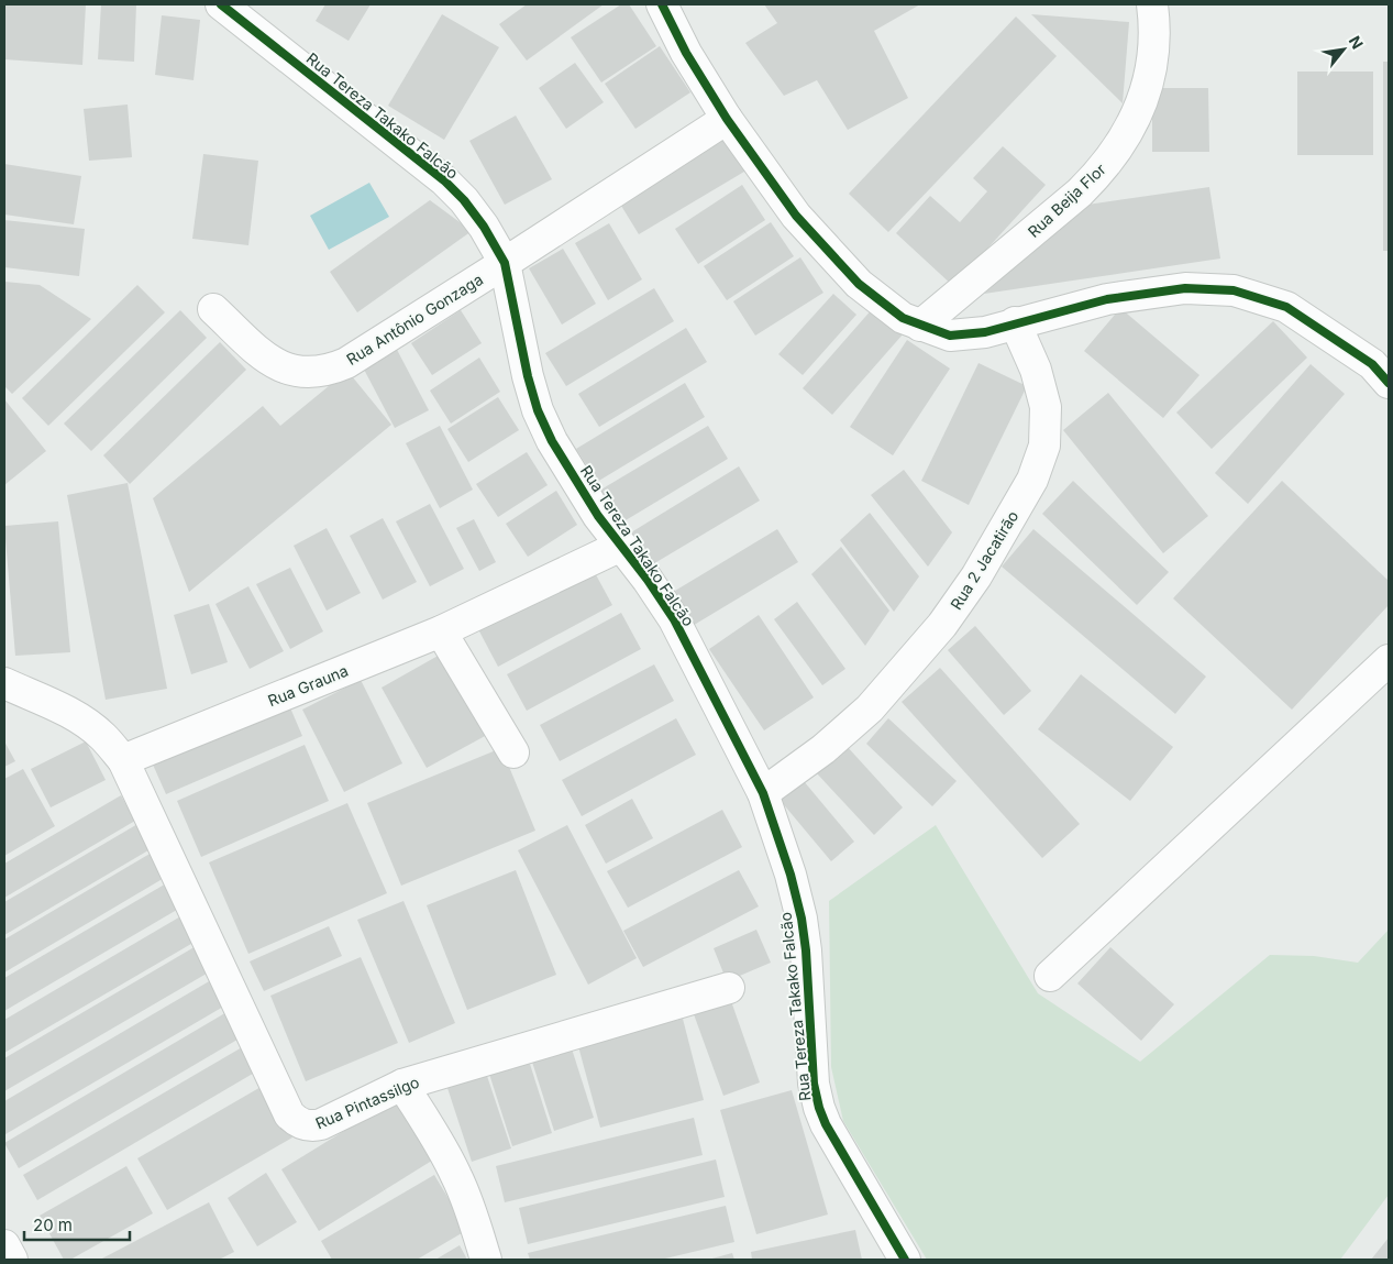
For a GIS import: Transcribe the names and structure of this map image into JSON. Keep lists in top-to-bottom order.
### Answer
{
  "streets": {
    "street": [
      "Rua Tereza Takako Falcão",
      "Rua Beija Flor",
      "Rua Antônio Gonzaga",
      "Rua 2 Jacatirão",
      "Rua Grauna",
      "Rua Pintassilgo"
    ]
  },
  "crossings": [
    ["Rua Tereza Takako Falcão", "Rua Antônio Gonzaga"],
    ["Rua Tereza Takako Falcão", "Rua 2 Jacatirão"],
    ["Rua Tereza Takako Falcão", "Rua Grauna"],
    ["Rua Grauna", "Rua Pintassilgo"]
  ],
  "scale_bar": "20 m",
  "north": "top right"
}
